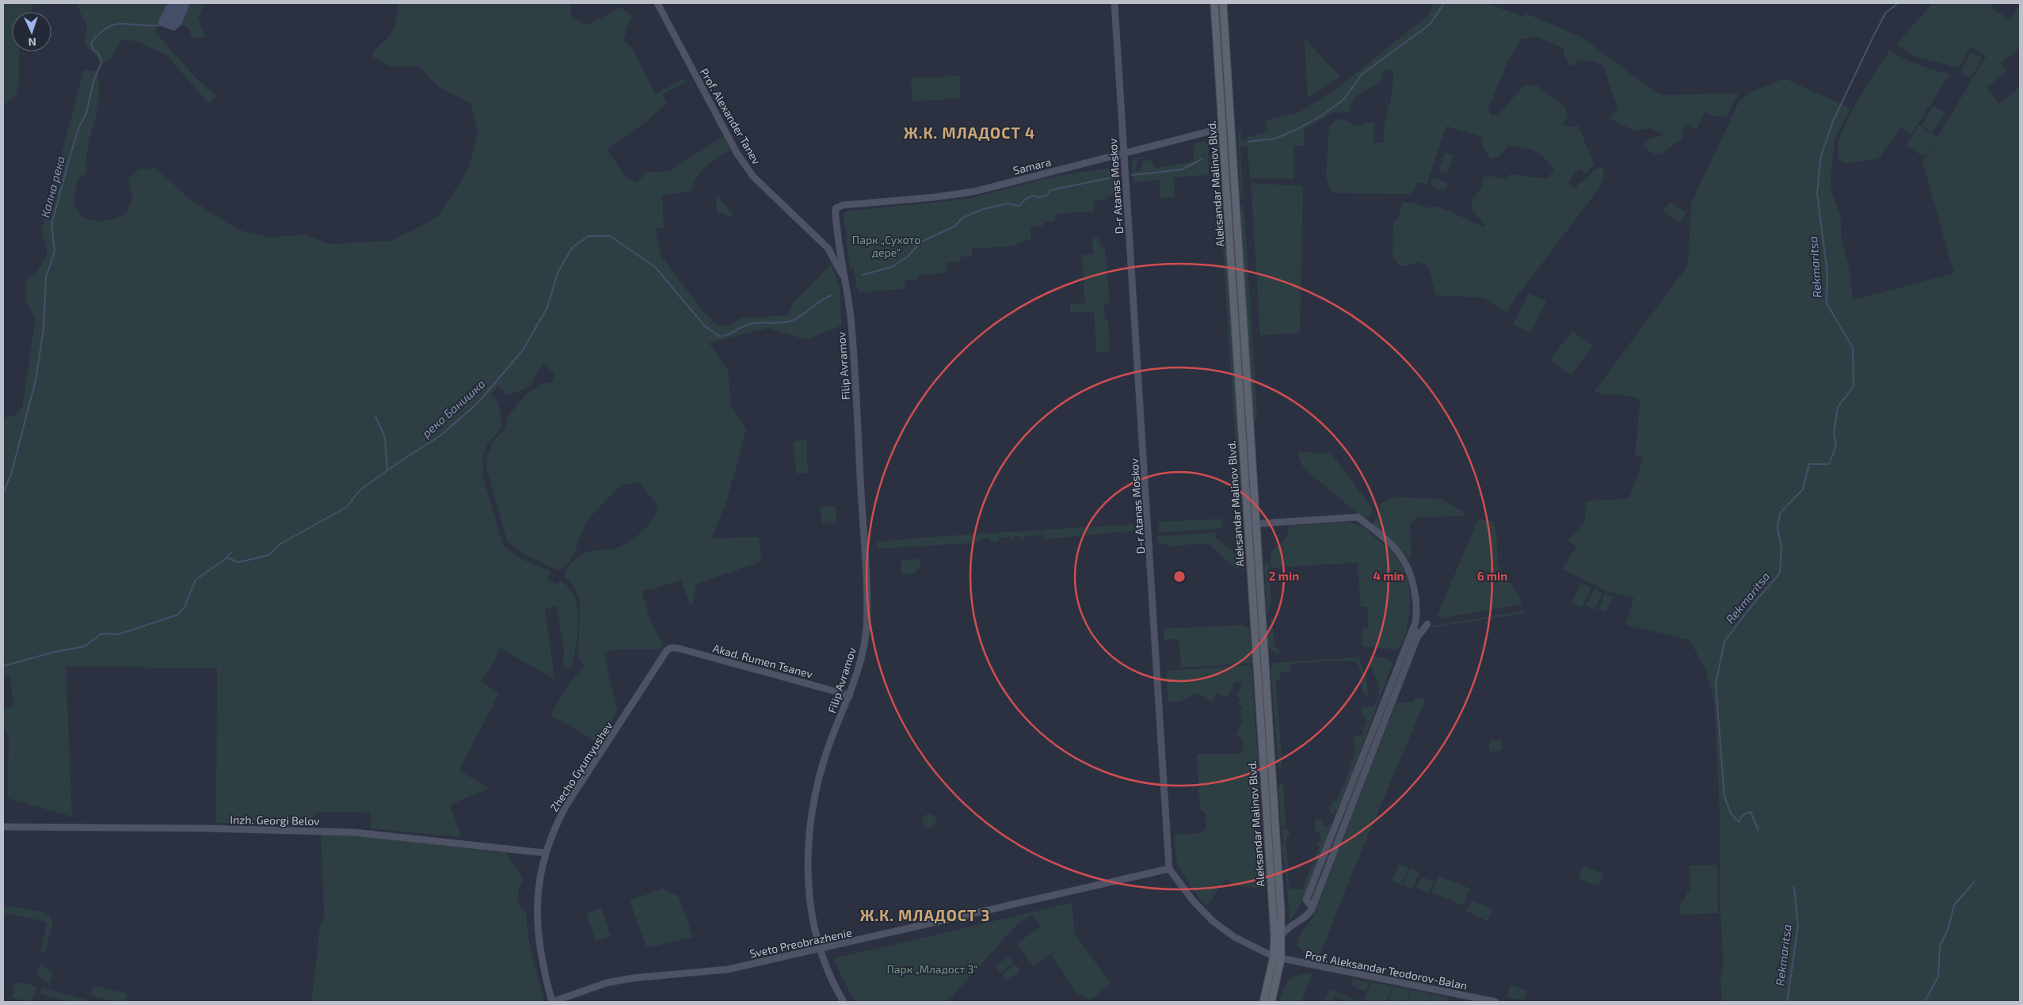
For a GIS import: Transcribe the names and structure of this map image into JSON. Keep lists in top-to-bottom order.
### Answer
{
  "streets": {
    "main road": ["Aleksandar Malinov Blvd."],
    "street": [
      "Prof. Alexander Tanev",
      "Samara",
      "D-r Atanas Moskov",
      "Filip Avramov",
      "Akad. Rumen Tsanev",
      "Zhecho Gyumyushev",
      "Inzh. Georgi Belov",
      "Sveto Preobrazhenie",
      "Prof. Aleksandar Teodorov-Balan"
    ]
  },
  "crossings": [
    ["Prof. Alexander Tanev", "Filip Avramov"],
    ["Samara", "Aleksandar Malinov Blvd."],
    ["Samara", "D-r Atanas Moskov"],
    ["Aleksandar Malinov Blvd.", "Prof. Aleksandar Teodorov-Balan"],
    ["D-r Atanas Moskov", "Sveto Preobrazhenie"],
    ["Filip Avramov", "Akad. Rumen Tsanev"],
    ["Filip Avramov", "Sveto Preobrazhenie"],
    ["Akad. Rumen Tsanev", "Zhecho Gyumyushev"],
    ["Zhecho Gyumyushev", "Inzh. Georgi Belov"],
    ["Zhecho Gyumyushev", "Sveto Preobrazhenie"]
  ],
  "districts": ["Ж.К. МЛАДОСТ 4", "Ж.К. МЛАДОСТ 3"],
  "water": ["Кална река", "Rekmaritsa", "река Банишка"],
  "parks": ["Парк „Сухото дере“", "Парк „Младост 3“"],
  "north": "bottom",
  "rings": ["2 min", "4 min", "6 min"]
}
